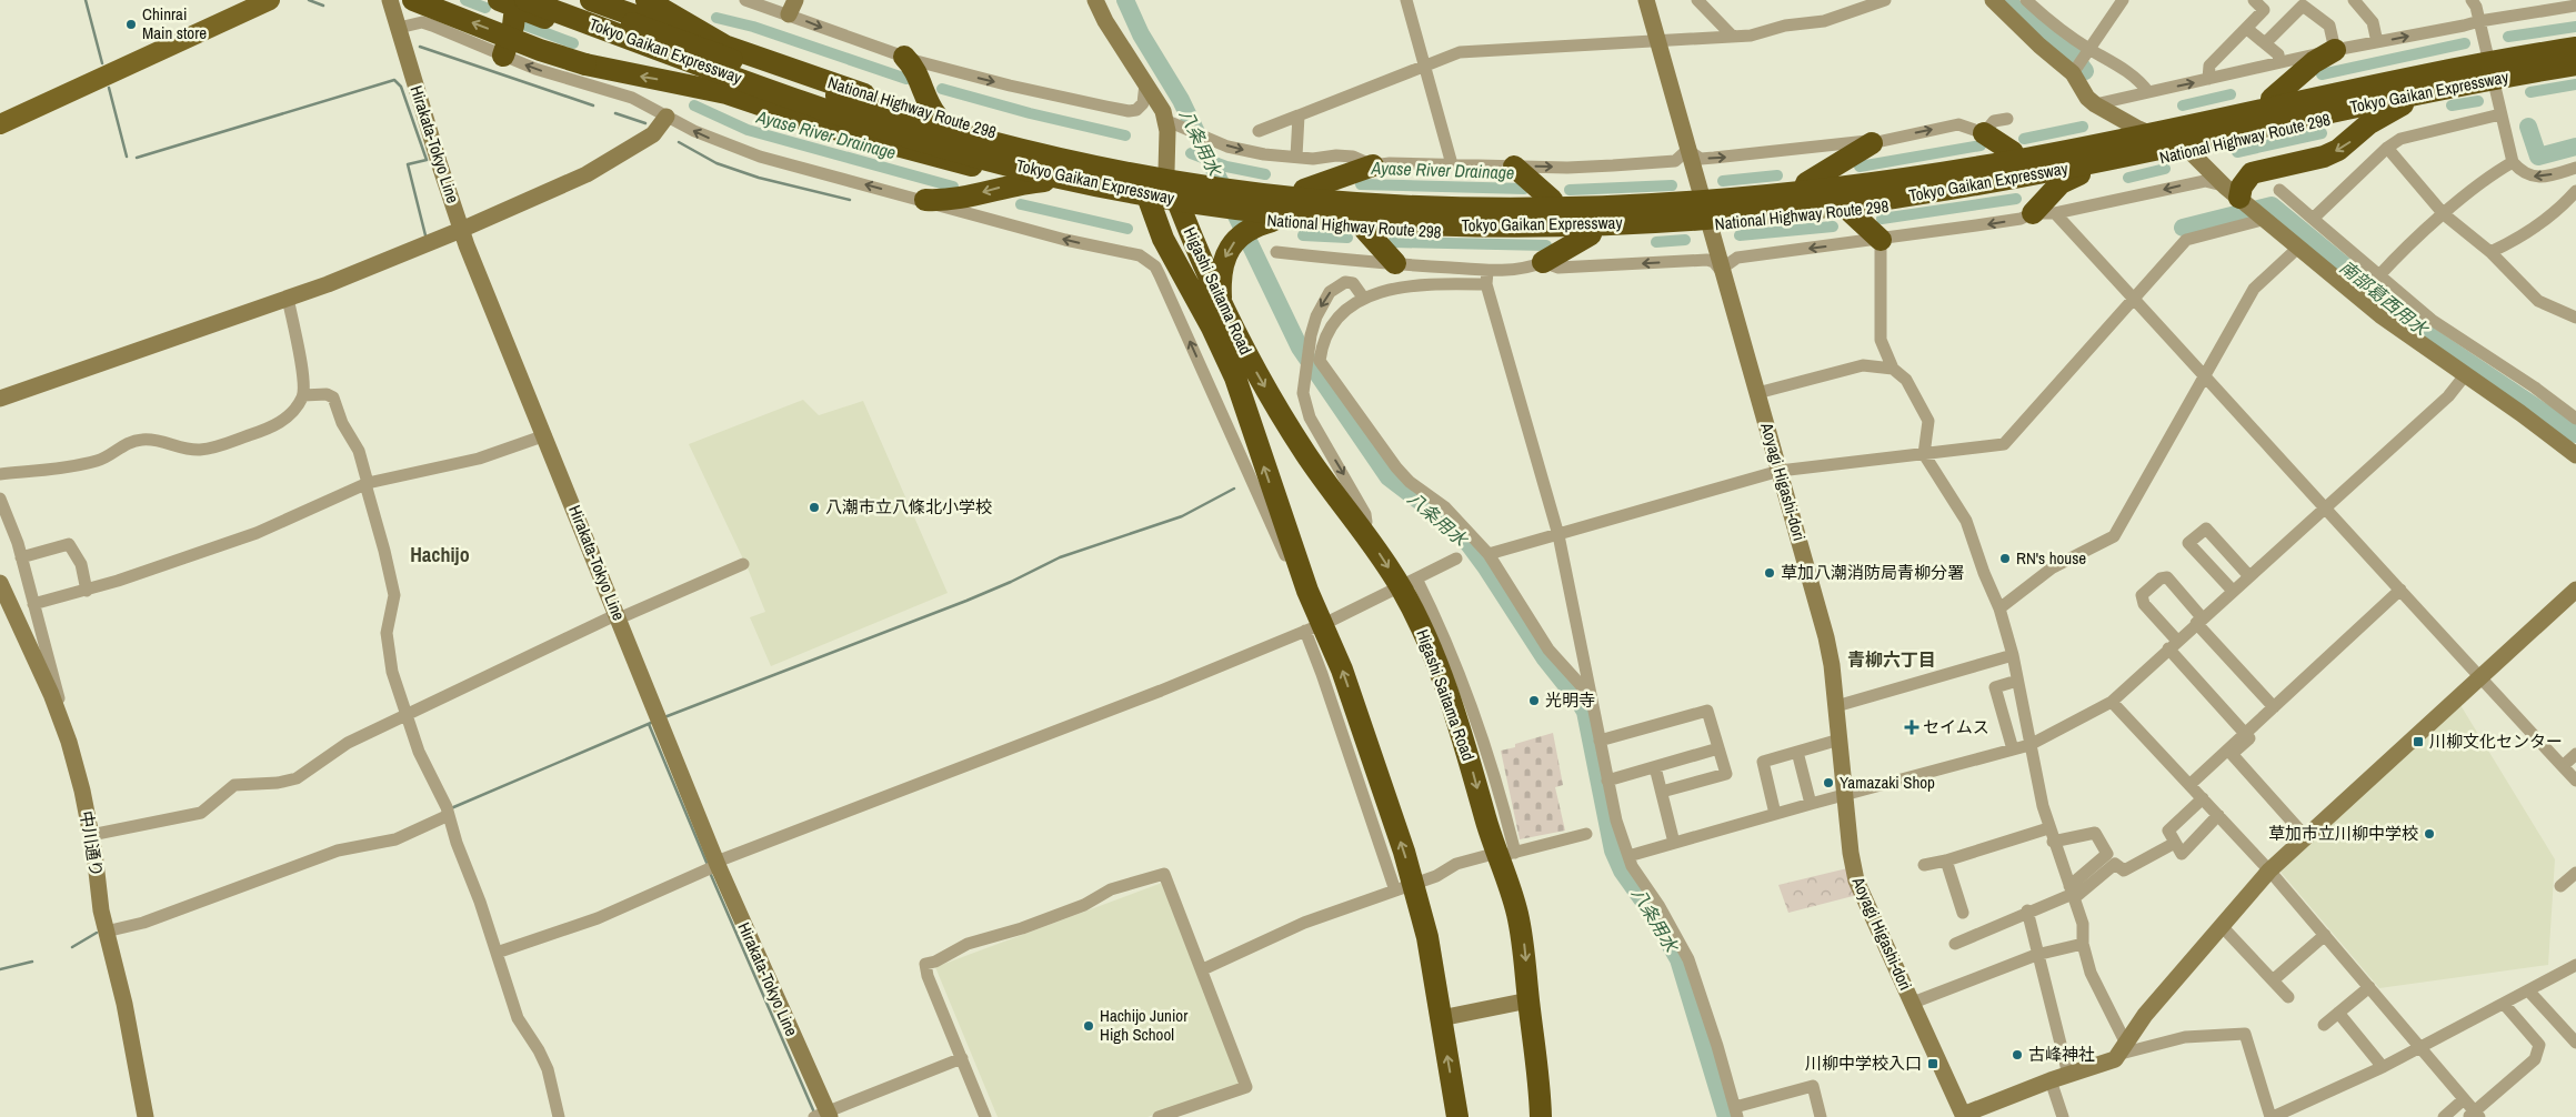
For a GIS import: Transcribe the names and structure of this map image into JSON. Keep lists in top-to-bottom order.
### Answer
{
  "streets": {
    "highway": ["Tokyo Gaikan Expressway", "National Highway Route 298", "Higashi Saitama Road"],
    "street": ["Hirakata-Tokyo Line", "Aoyagi Higashi-dori", "中川通り"]
  },
  "crossings": [
    ["National Highway Route 298", "Higashi Saitama Road"],
    ["National Highway Route 298", "Aoyagi Higashi-dori"]
  ],
  "districts": ["Hachijo", "青柳六丁目"],
  "water": ["Ayase River Drainage", "八条用水", "南部葛西用水"],
  "places": {
    "other": [
      "Chinrai Main store",
      "八潮市立八條北小学校",
      "RN's house",
      "草加八潮消防局青柳分署",
      "光明寺",
      "Yamazaki Shop",
      "草加市立川柳中学校",
      "Hachijo Junior High School",
      "古峰神社"
    ],
    "health": ["セイムス"],
    "transit": ["川柳文化センター", "川柳中学校入口"]
  }
}
